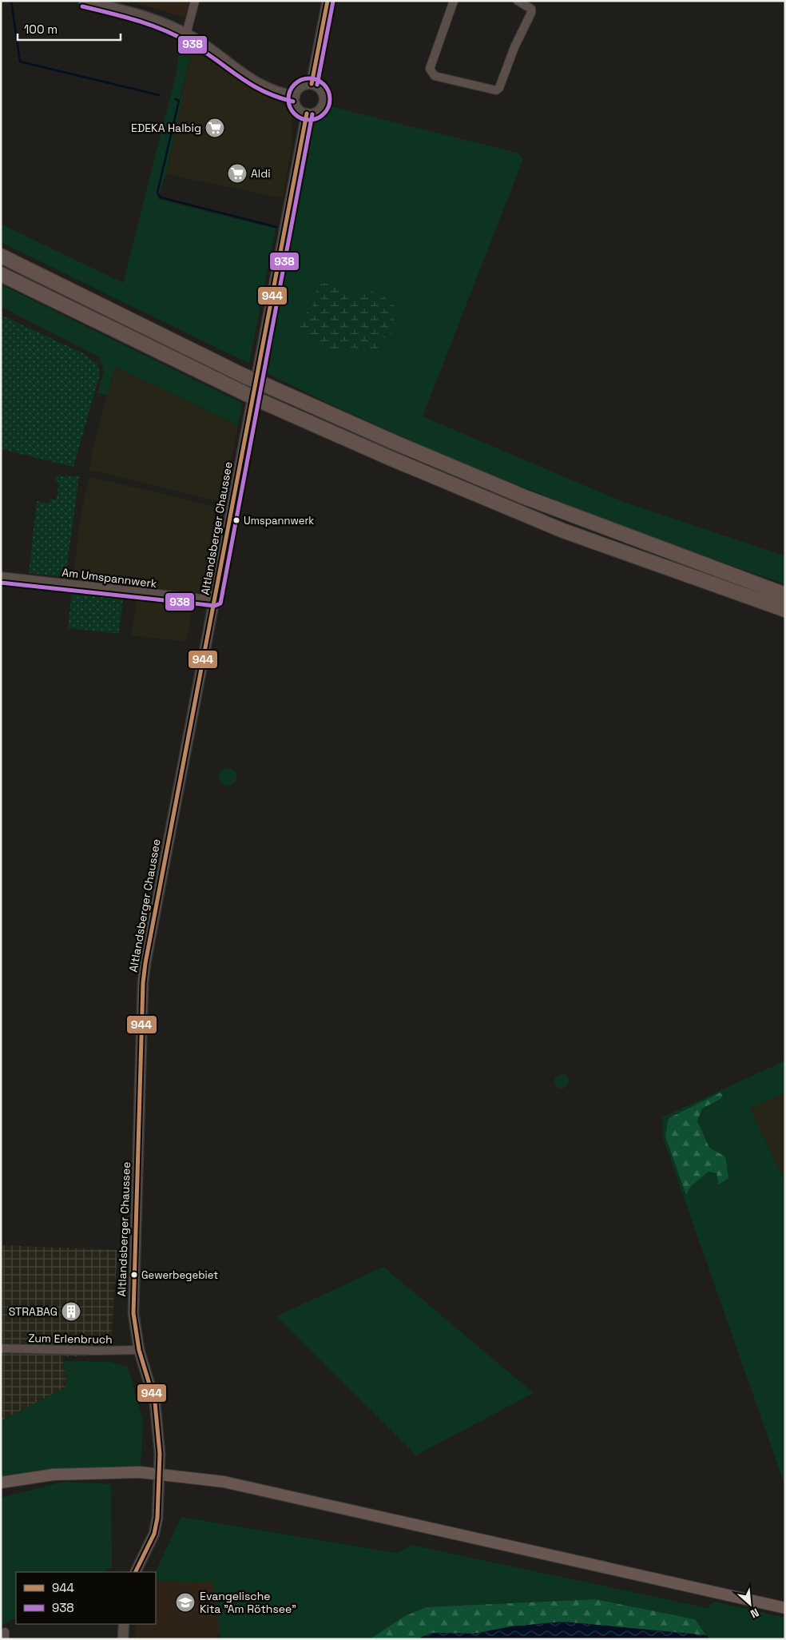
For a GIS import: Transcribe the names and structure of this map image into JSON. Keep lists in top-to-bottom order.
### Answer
{
  "streets": {
    "street": ["Altlandsberger Chaussee", "Am Umspannwerk", "Zum Erlenbruch"]
  },
  "crossings": [
    ["Altlandsberger Chaussee", "Am Umspannwerk"],
    ["Altlandsberger Chaussee", "Zum Erlenbruch"]
  ],
  "places": {
    "supermarket": ["EDEKA Halbig", "Aldi"],
    "other": ["Umspannwerk", "Gewerbegebiet"],
    "building": ["STRABAG"],
    "school or university": ["Evangelische Kita \"Am Röthsee\""]
  },
  "lines": ["transit line 944", "transit line 938"],
  "legend": ["944", "938"],
  "scale_bar": "100 m",
  "north": "bottom right"
}
